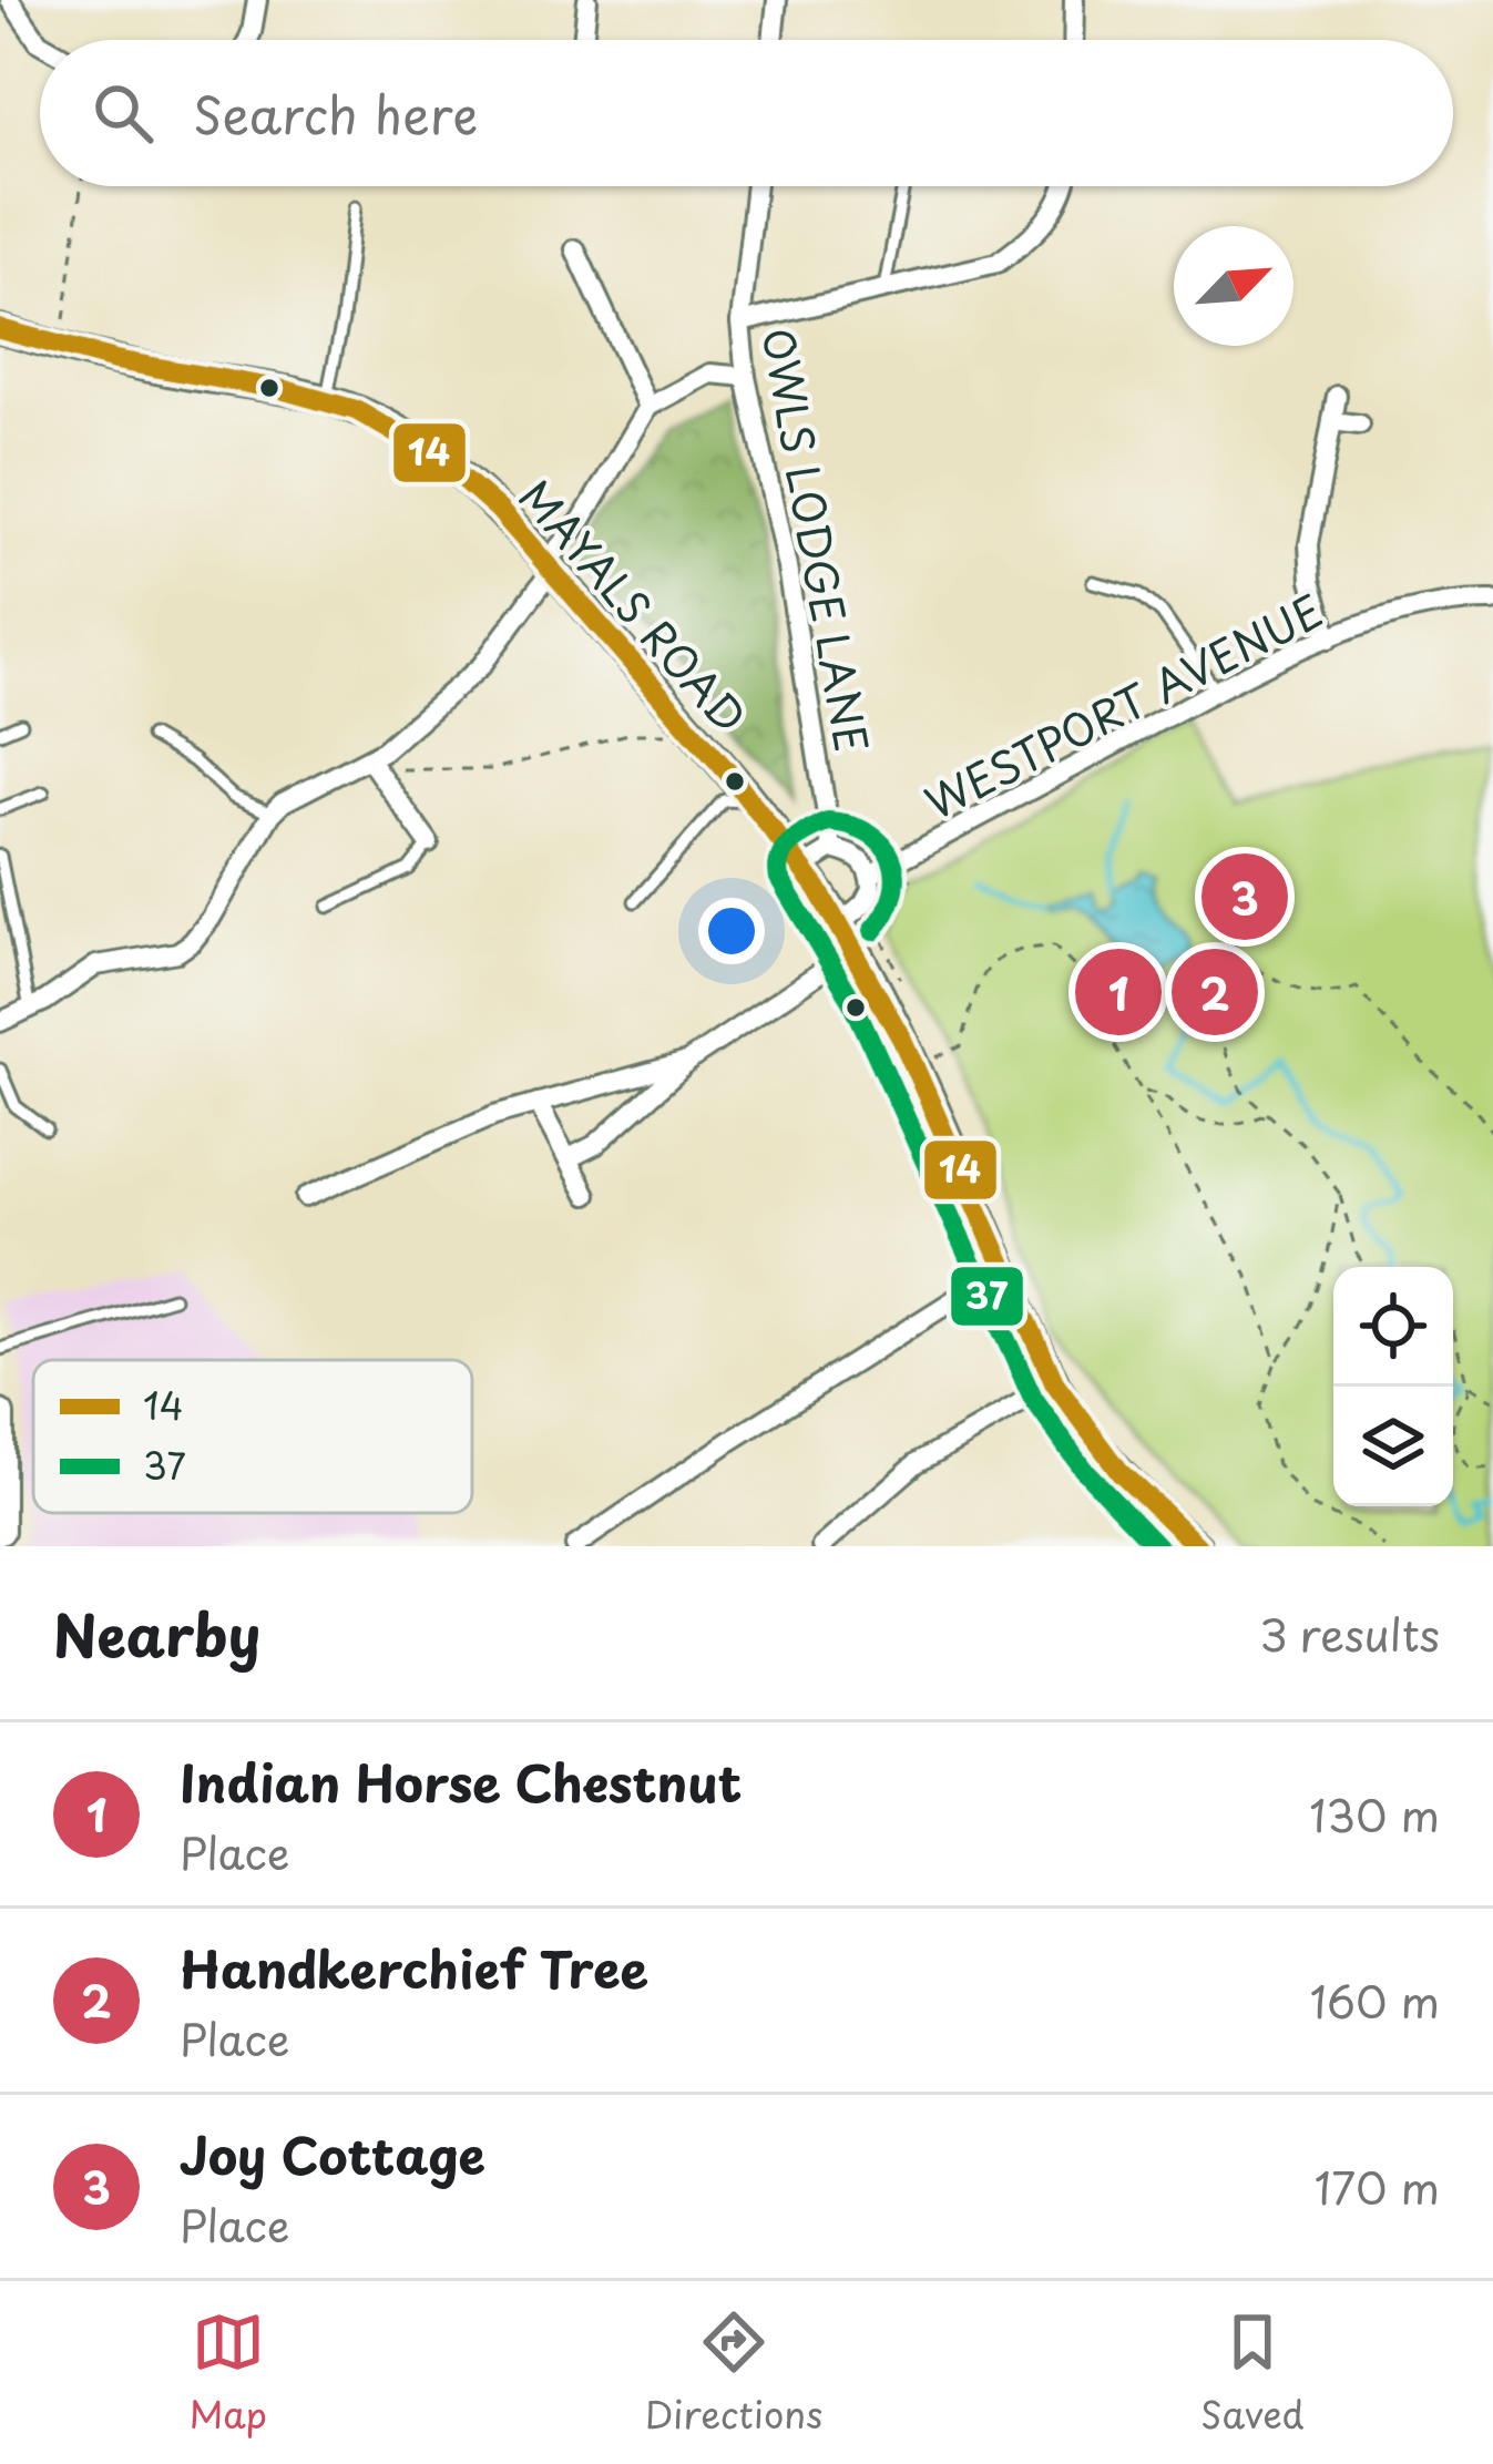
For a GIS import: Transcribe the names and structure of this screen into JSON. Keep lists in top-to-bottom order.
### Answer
{
  "streets": {
    "main road": ["MAYALS ROAD"],
    "street": ["OWLS LODGE LANE", "WESTPORT AVENUE"]
  },
  "lines": ["transit line 14", "transit line 37"],
  "legend": ["14", "37"],
  "north": "top right",
  "page": {
    "search": "Search here",
    "pins": ["3", "1", "2"],
    "heading": ["Nearby", "3 results"],
    "list": [
      {
        "mark": "1",
        "name": "Indian Horse Chestnut",
        "note": "Place",
        "value": "130 m"
      },
      {
        "mark": "2",
        "name": "Handkerchief Tree",
        "note": "Place",
        "value": "160 m"
      },
      {
        "mark": "3",
        "name": "Joy Cottage",
        "note": "Place",
        "value": "170 m"
      }
    ],
    "nav": ["Map", "Directions", "Saved"]
  }
}
